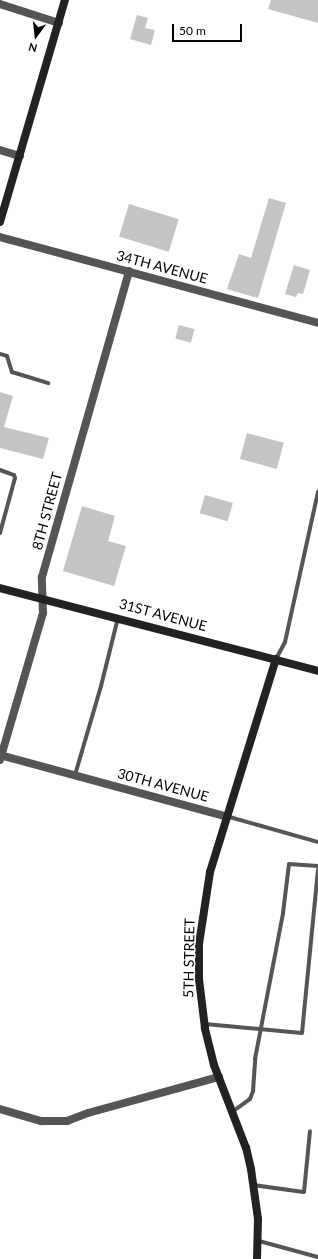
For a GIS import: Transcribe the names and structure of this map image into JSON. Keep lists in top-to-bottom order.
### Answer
{
  "streets": {
    "street": [
      "34TH AVENUE",
      "8TH STREET",
      "31ST AVENUE",
      "30TH AVENUE",
      "5TH STREET"
    ]
  },
  "crossings": [
    ["34TH AVENUE", "8TH STREET"],
    ["8TH STREET", "31ST AVENUE"],
    ["8TH STREET", "30TH AVENUE"],
    ["31ST AVENUE", "5TH STREET"],
    ["30TH AVENUE", "5TH STREET"]
  ],
  "scale_bar": "50 m",
  "north": "bottom"
}
